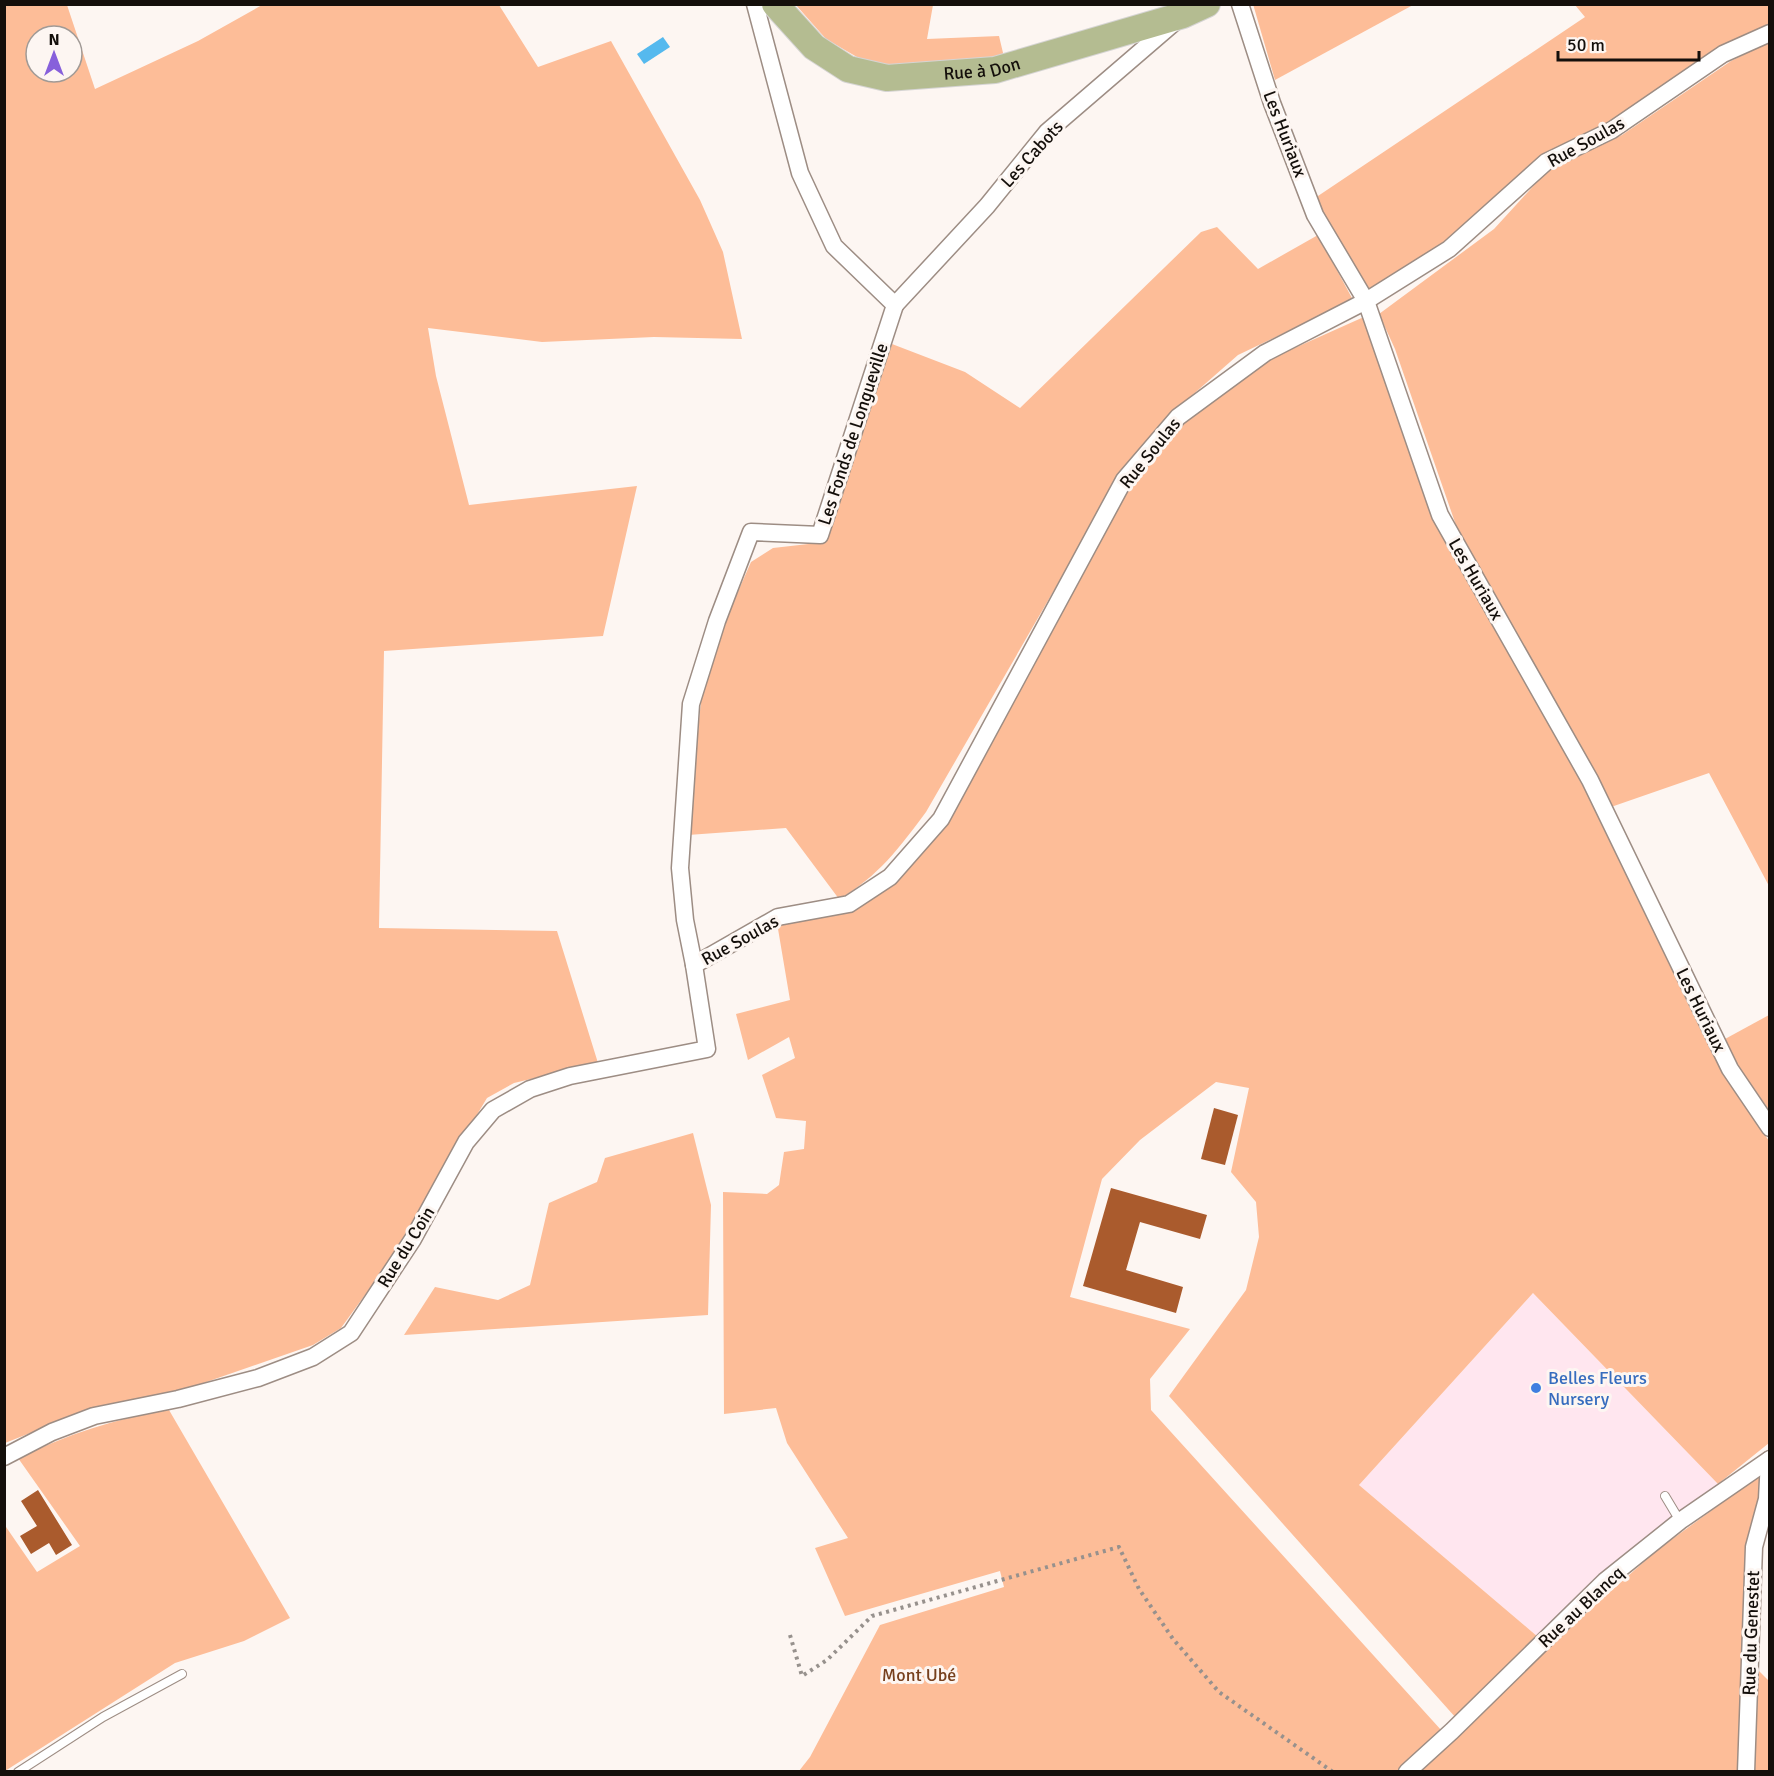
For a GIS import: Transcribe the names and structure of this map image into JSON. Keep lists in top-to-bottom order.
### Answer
{
  "streets": {
    "main road": ["Rue à Don"],
    "street": [
      "Les Huriaux",
      "Rue Soulas",
      "Les Cabots",
      "Les Fonds de Longueville",
      "Rue du Coin",
      "Rue au Blancq",
      "Rue du Genestet"
    ]
  },
  "crossings": [
    ["Rue à Don", "Les Cabots"],
    ["Les Huriaux", "Rue Soulas"],
    ["Rue Soulas", "Les Fonds de Longueville"],
    ["Rue Soulas", "Rue du Coin"],
    ["Les Cabots", "Les Fonds de Longueville"],
    ["Les Fonds de Longueville", "Rue du Coin"],
    ["Rue au Blancq", "Rue du Genestet"]
  ],
  "parks": ["Mont Ubé"],
  "places": ["Belles Fleurs Nursery"],
  "scale_bar": "50 m",
  "north": "top"
}
